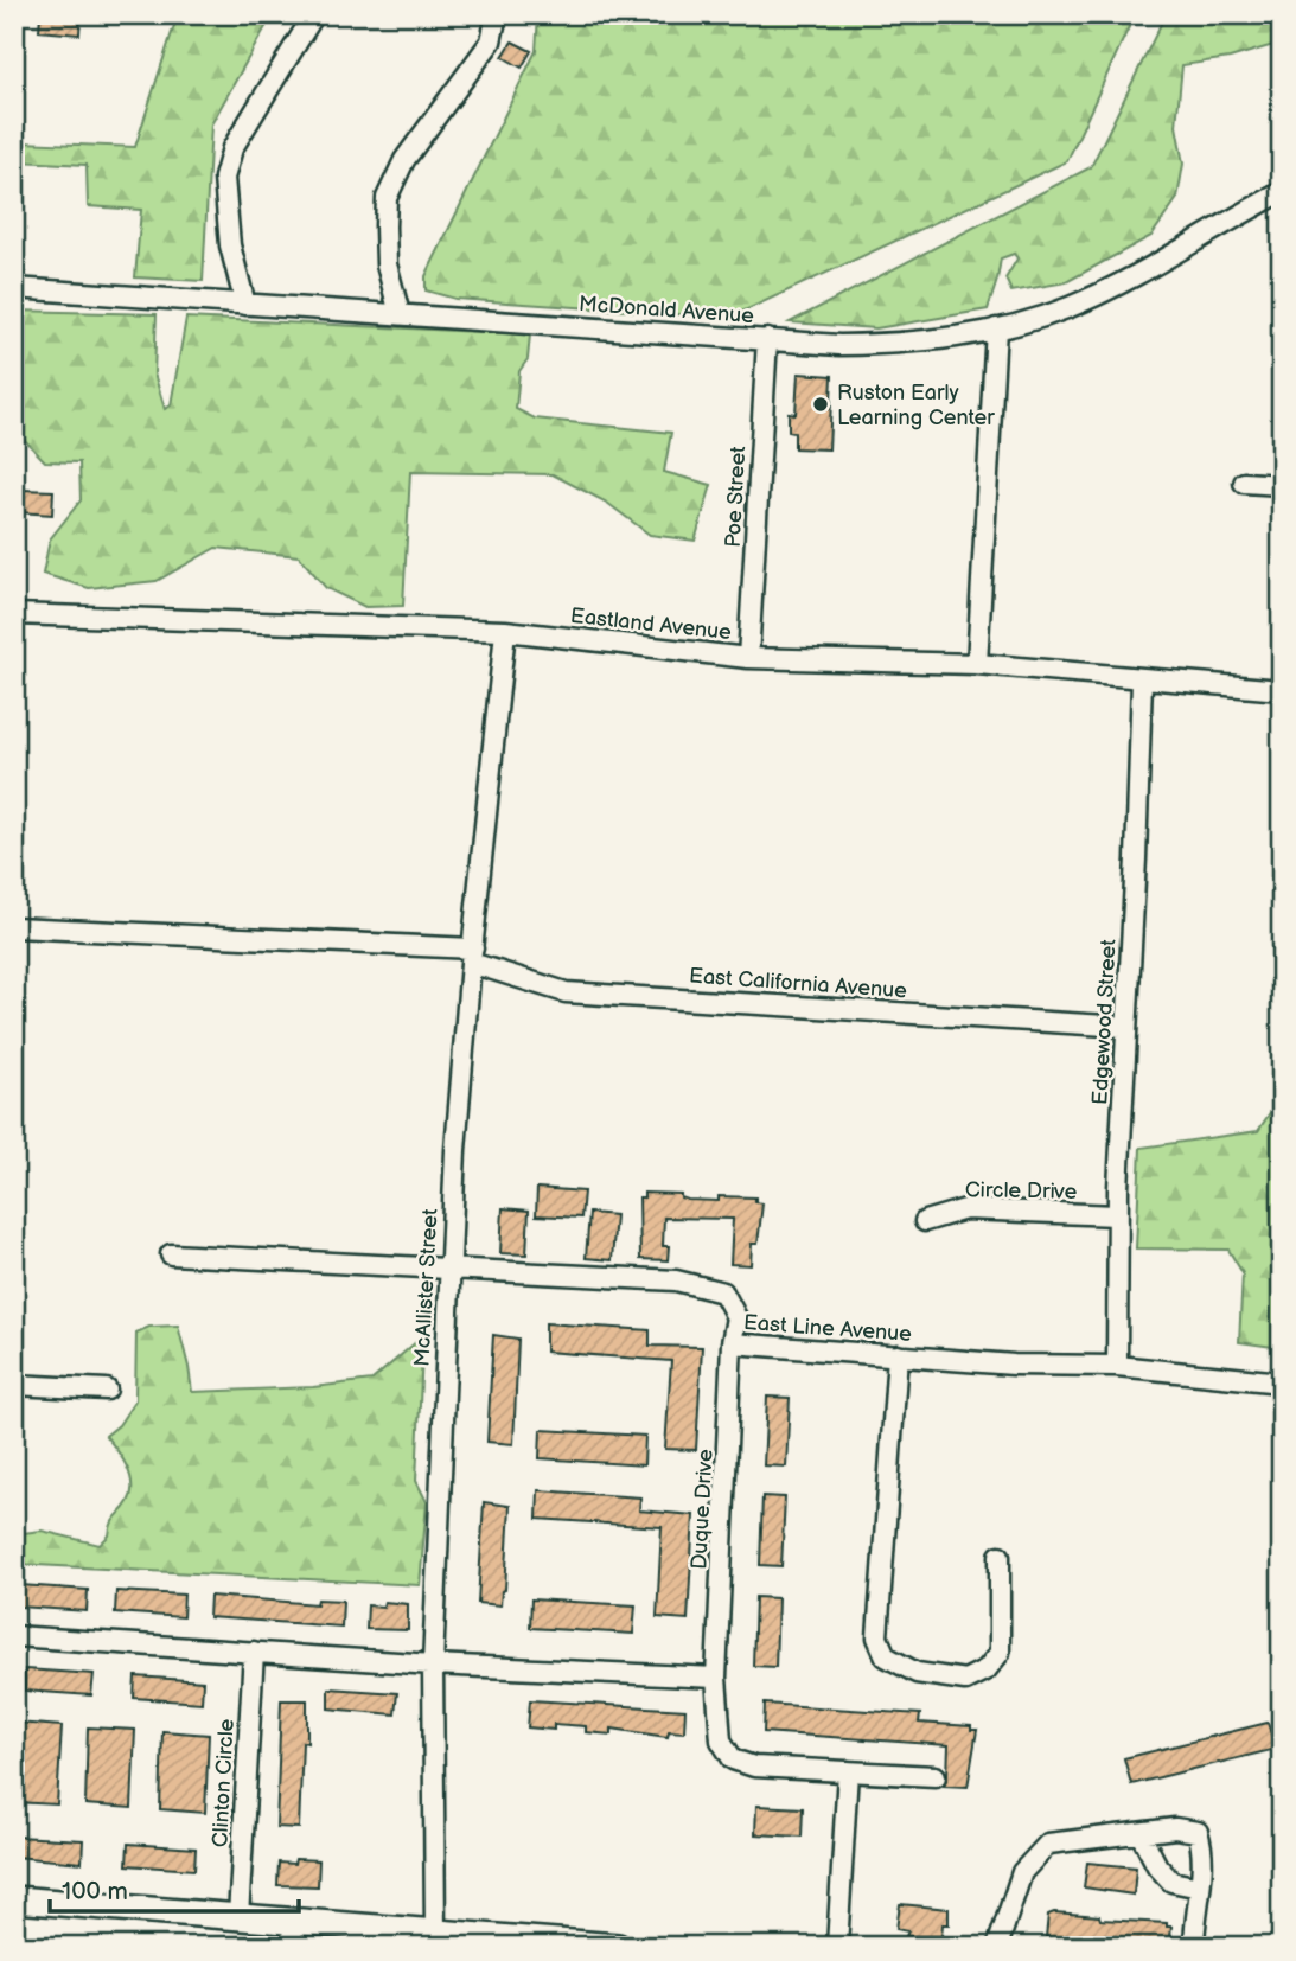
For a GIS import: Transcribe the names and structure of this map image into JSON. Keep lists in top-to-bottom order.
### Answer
{
  "streets": {
    "street": [
      "McDonald Avenue",
      "Poe Street",
      "Eastland Avenue",
      "East California Avenue",
      "Edgewood Street",
      "Circle Drive",
      "McAllister Street",
      "East Line Avenue",
      "Duque Drive",
      "Clinton Circle"
    ]
  },
  "crossings": [
    ["McDonald Avenue", "Poe Street"],
    ["Poe Street", "Eastland Avenue"],
    ["Eastland Avenue", "Edgewood Street"],
    ["Eastland Avenue", "McAllister Street"],
    ["East California Avenue", "Edgewood Street"],
    ["East California Avenue", "McAllister Street"],
    ["Edgewood Street", "Circle Drive"],
    ["Edgewood Street", "East Line Avenue"],
    ["McAllister Street", "East Line Avenue"],
    ["East Line Avenue", "Duque Drive"]
  ],
  "places": ["Ruston Early Learning Center"],
  "scale_bar": "100 m"
}
